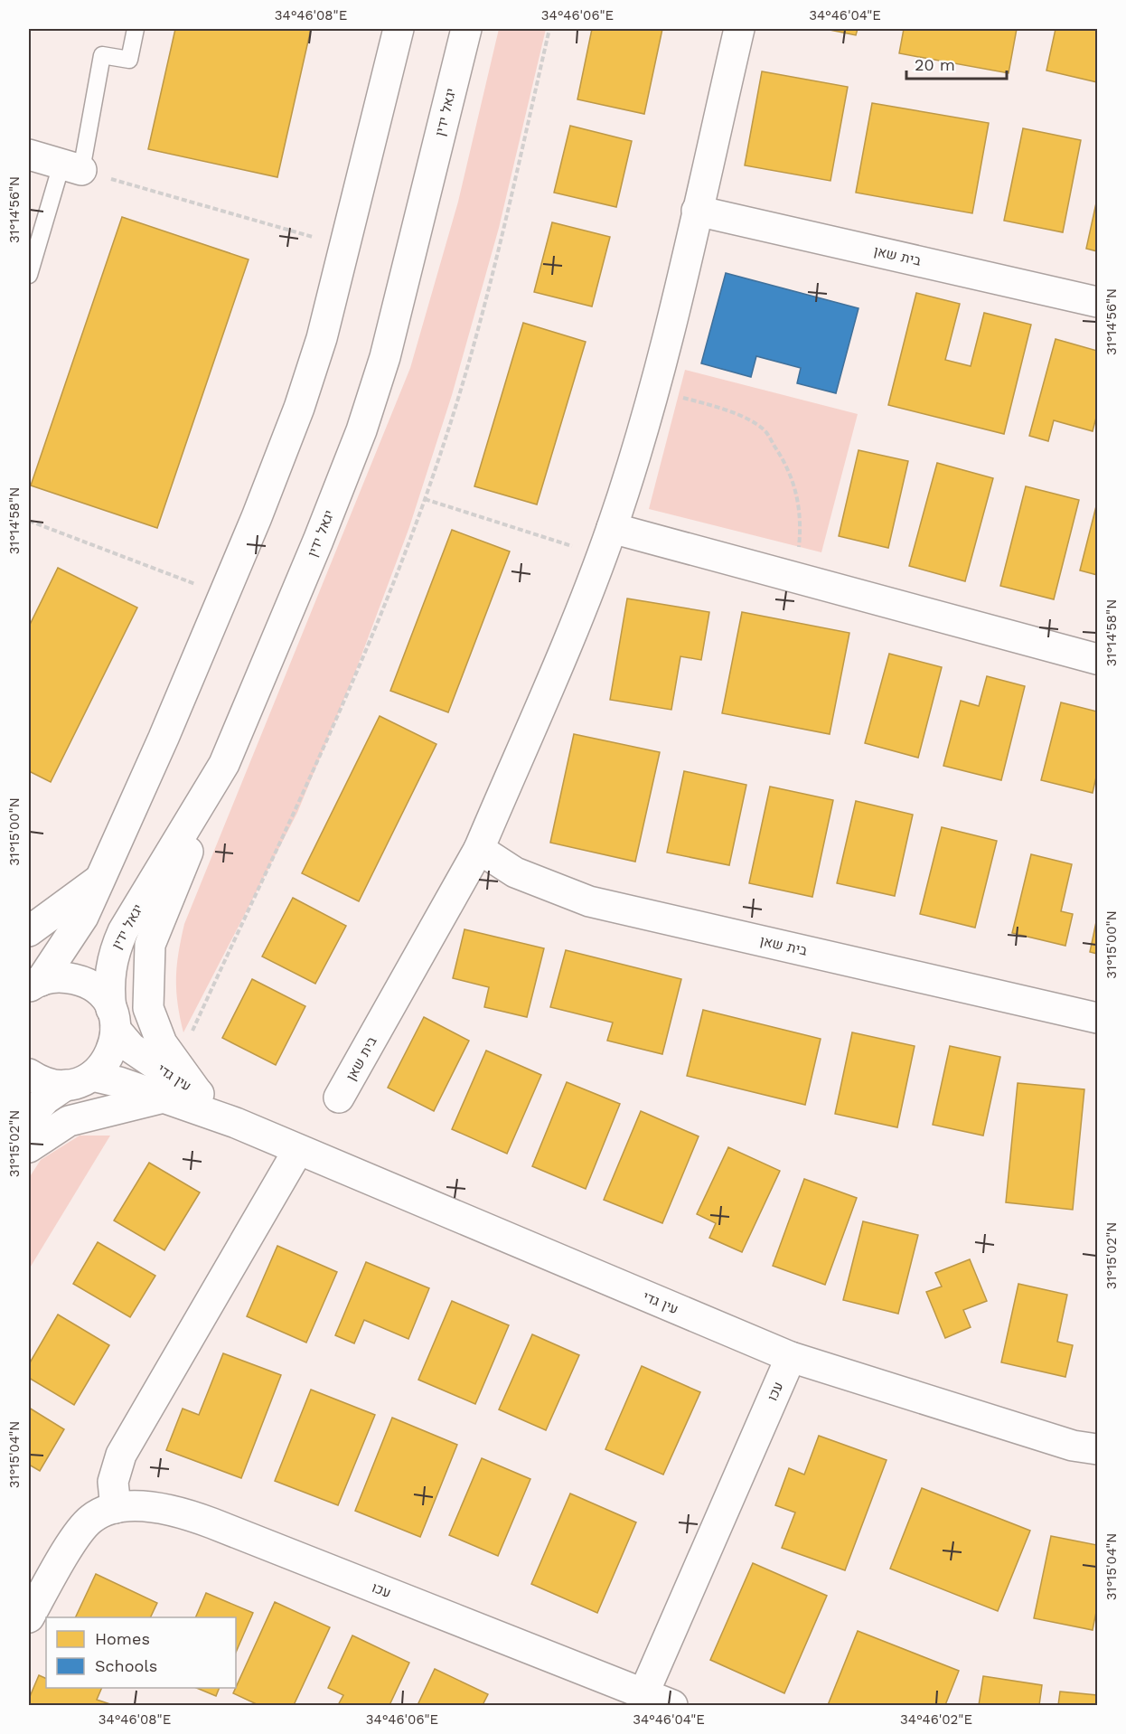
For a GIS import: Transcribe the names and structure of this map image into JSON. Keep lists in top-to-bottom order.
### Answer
{
  "streets": {
    "street": [
      "יגאל ידין",
      "בית שאן",
      "עין גדי",
      "עכו"
    ]
  },
  "crossings": [
    ["יגאל ידין", "עין גדי"],
    ["עין גדי", "עכו"]
  ],
  "legend": ["Homes", "Schools"],
  "scale_bar": "20 m",
  "coordinates": [
    "34°46'08\"E",
    "34°46'06\"E",
    "34°46'04\"E",
    "31°14'56\"N",
    "31°14'58\"N",
    "31°15'00\"N",
    "31°15'02\"N",
    "31°15'04\"N",
    "34°46'02\"E"
  ]
}
